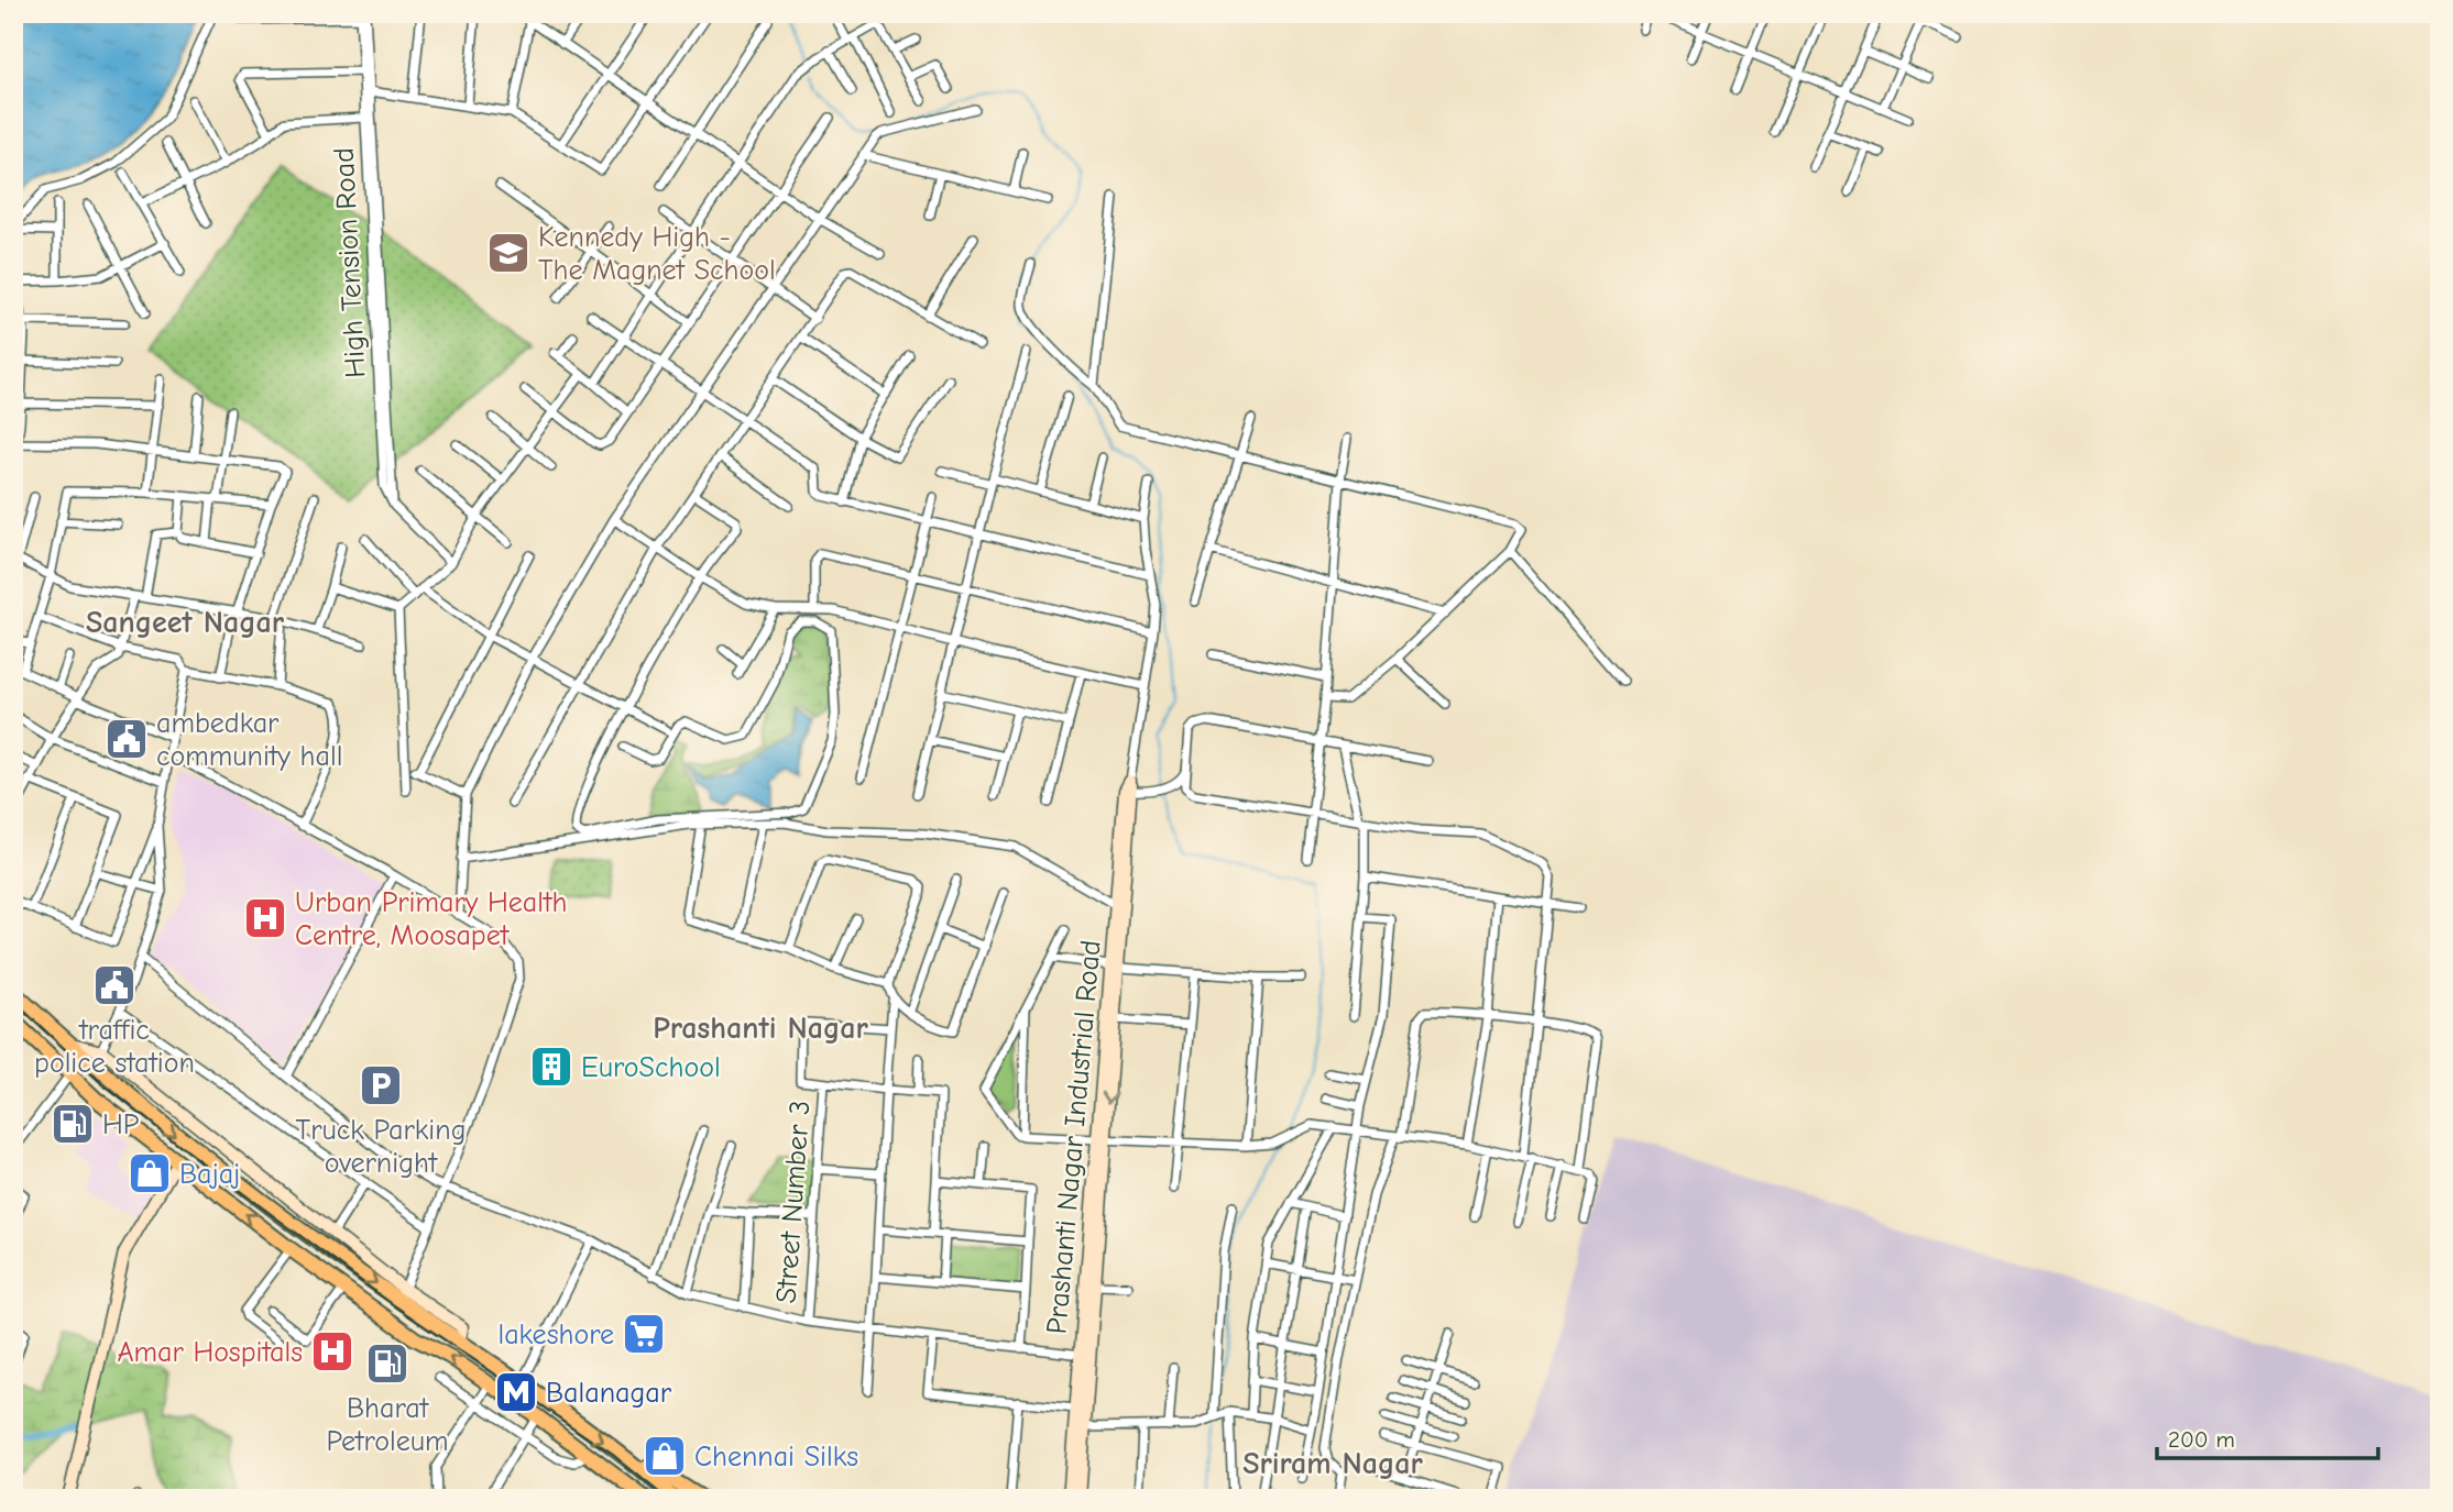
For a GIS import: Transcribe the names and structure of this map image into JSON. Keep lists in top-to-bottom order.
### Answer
{
  "streets": {
    "street": ["High Tension Road", "Prashanti Nagar Industrial Road", "Street Number 3"]
  },
  "districts": ["Sangeet Nagar", "Prashanti Nagar", "Sriram Nagar"],
  "places": {
    "school or university": ["Kennedy High - The Magnet School"],
    "public building": ["ambedkar community hall", "traffic police station"],
    "hospital": ["Urban Primary Health Centre, Moosapet", "Amar Hospitals"],
    "building": ["EuroSchool"],
    "parking": ["Truck Parking overnight"],
    "fuel station": ["HP", "Bharat Petroleum"],
    "shop": ["Bajaj", "Chennai Silks"],
    "supermarket": ["lakeshore"],
    "metro station": ["Balanagar"]
  },
  "scale_bar": "200 m"
}
